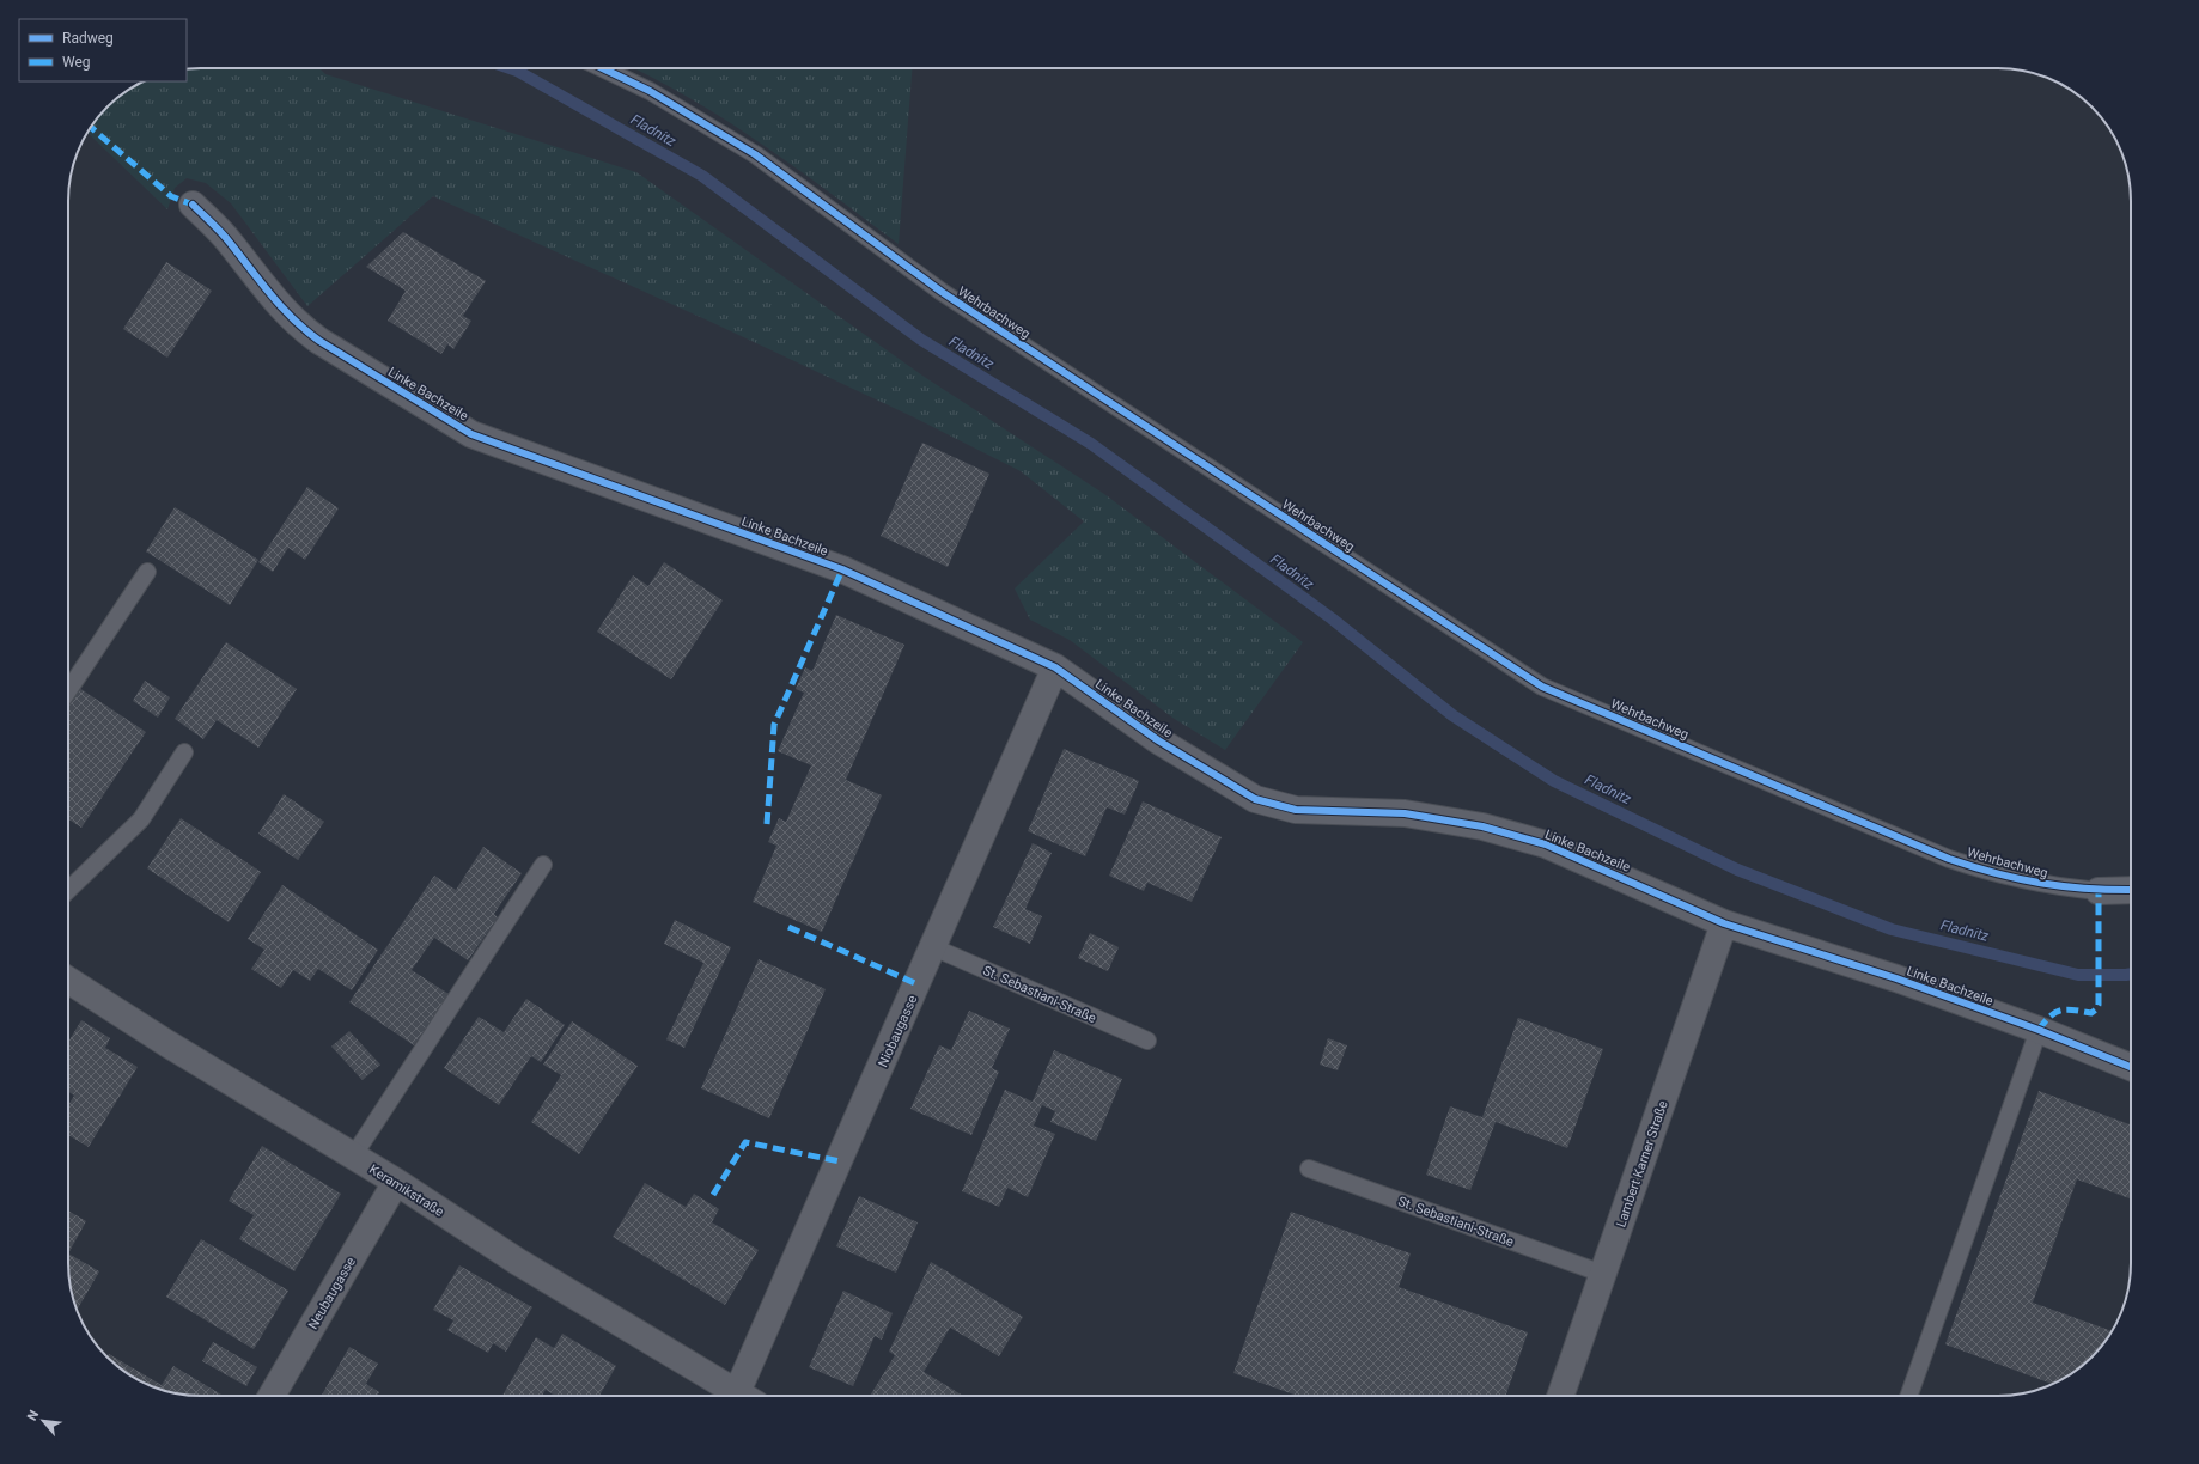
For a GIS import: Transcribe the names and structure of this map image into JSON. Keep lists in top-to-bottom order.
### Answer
{
  "streets": {
    "street": [
      "Linke Bachzeile",
      "Niobaugasse",
      "Lambert Karner Straße",
      "Keramikstraße",
      "Neubaugasse"
    ],
    "lane": ["Wehrbachweg", "St. Sebastiani-Straße"]
  },
  "crossings": [
    ["Linke Bachzeile", "Niobaugasse"],
    ["Linke Bachzeile", "Lambert Karner Straße"],
    ["St. Sebastiani-Straße", "Niobaugasse"],
    ["St. Sebastiani-Straße", "Lambert Karner Straße"],
    ["Keramikstraße", "Neubaugasse"]
  ],
  "water": ["Fladnitz"],
  "legend": ["Radweg", "Weg"],
  "north": "top left"
}
